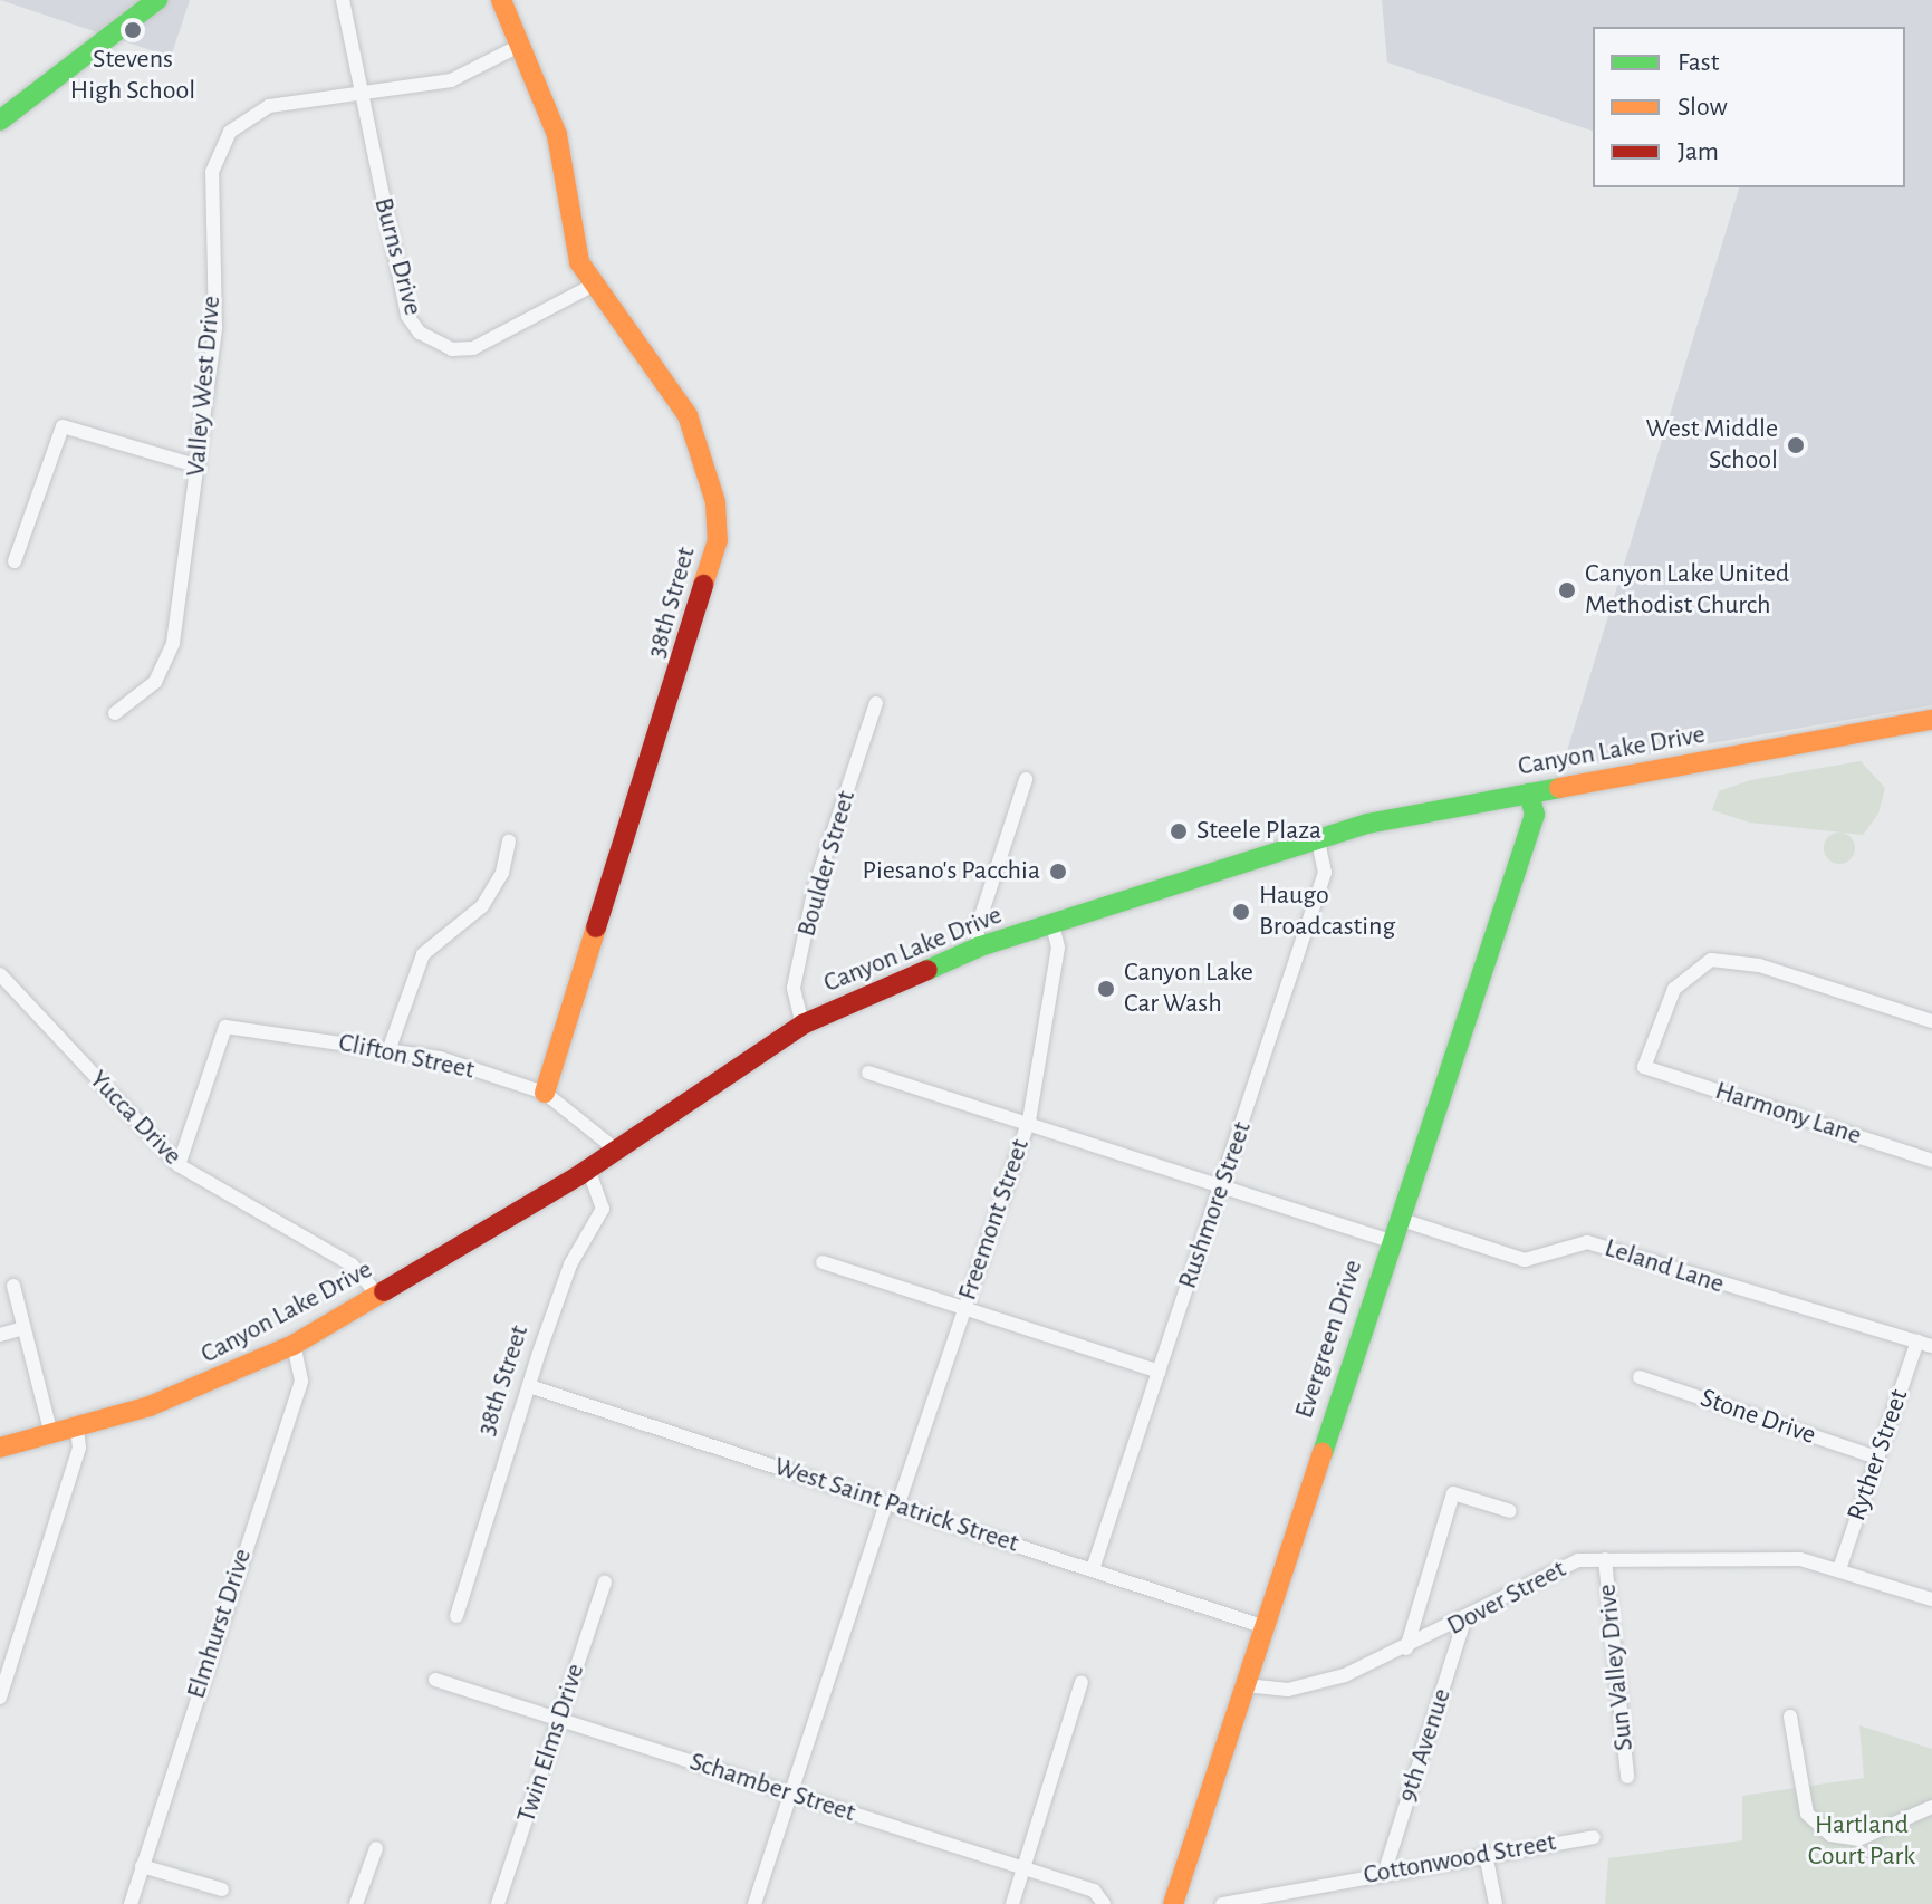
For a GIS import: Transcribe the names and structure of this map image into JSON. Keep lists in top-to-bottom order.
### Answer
{
  "streets": {
    "street": [
      "Burns Drive",
      "Valley West Drive",
      "38th Street",
      "Canyon Lake Drive",
      "Boulder Street",
      "Clifton Street",
      "Harmony Lane",
      "Yucca Drive",
      "Rushmore Street",
      "Freemont Street",
      "Leland Lane",
      "Evergreen Drive",
      "Stone Drive",
      "Ryther Street",
      "West Saint Patrick Street",
      "Dover Street",
      "Elmhurst Drive",
      "Sun Valley Drive",
      "Twin Elms Drive",
      "9th Avenue",
      "Schamber Street",
      "Cottonwood Street"
    ]
  },
  "crossings": [
    ["Burns Drive", "Valley West Drive"],
    ["Burns Drive", "38th Street"],
    ["Valley West Drive", "38th Street"],
    ["38th Street", "Canyon Lake Drive"],
    ["38th Street", "Clifton Street"],
    ["38th Street", "West Saint Patrick Street"],
    ["Canyon Lake Drive", "Boulder Street"],
    ["Canyon Lake Drive", "Clifton Street"],
    ["Canyon Lake Drive", "Yucca Drive"],
    ["Canyon Lake Drive", "Rushmore Street"],
    ["Canyon Lake Drive", "Freemont Street"],
    ["Canyon Lake Drive", "Evergreen Drive"],
    ["Canyon Lake Drive", "Elmhurst Drive"],
    ["Clifton Street", "Yucca Drive"],
    ["Rushmore Street", "West Saint Patrick Street"],
    ["Freemont Street", "West Saint Patrick Street"],
    ["Freemont Street", "Schamber Street"],
    ["Leland Lane", "Evergreen Drive"],
    ["Leland Lane", "Ryther Street"],
    ["Evergreen Drive", "West Saint Patrick Street"],
    ["Evergreen Drive", "Dover Street"],
    ["Stone Drive", "Ryther Street"],
    ["Ryther Street", "Dover Street"],
    ["Dover Street", "Sun Valley Drive"],
    ["Dover Street", "9th Avenue"],
    ["Twin Elms Drive", "Schamber Street"],
    ["9th Avenue", "Cottonwood Street"]
  ],
  "parks": ["Hartland Court Park"],
  "places": [
    "Stevens High School",
    "West Middle School",
    "Canyon Lake United Methodist Church",
    "Steele Plaza",
    "Piesano's Pacchia",
    "Haugo Broadcasting",
    "Canyon Lake Car Wash"
  ],
  "legend": ["Fast", "Slow", "Jam"]
}
